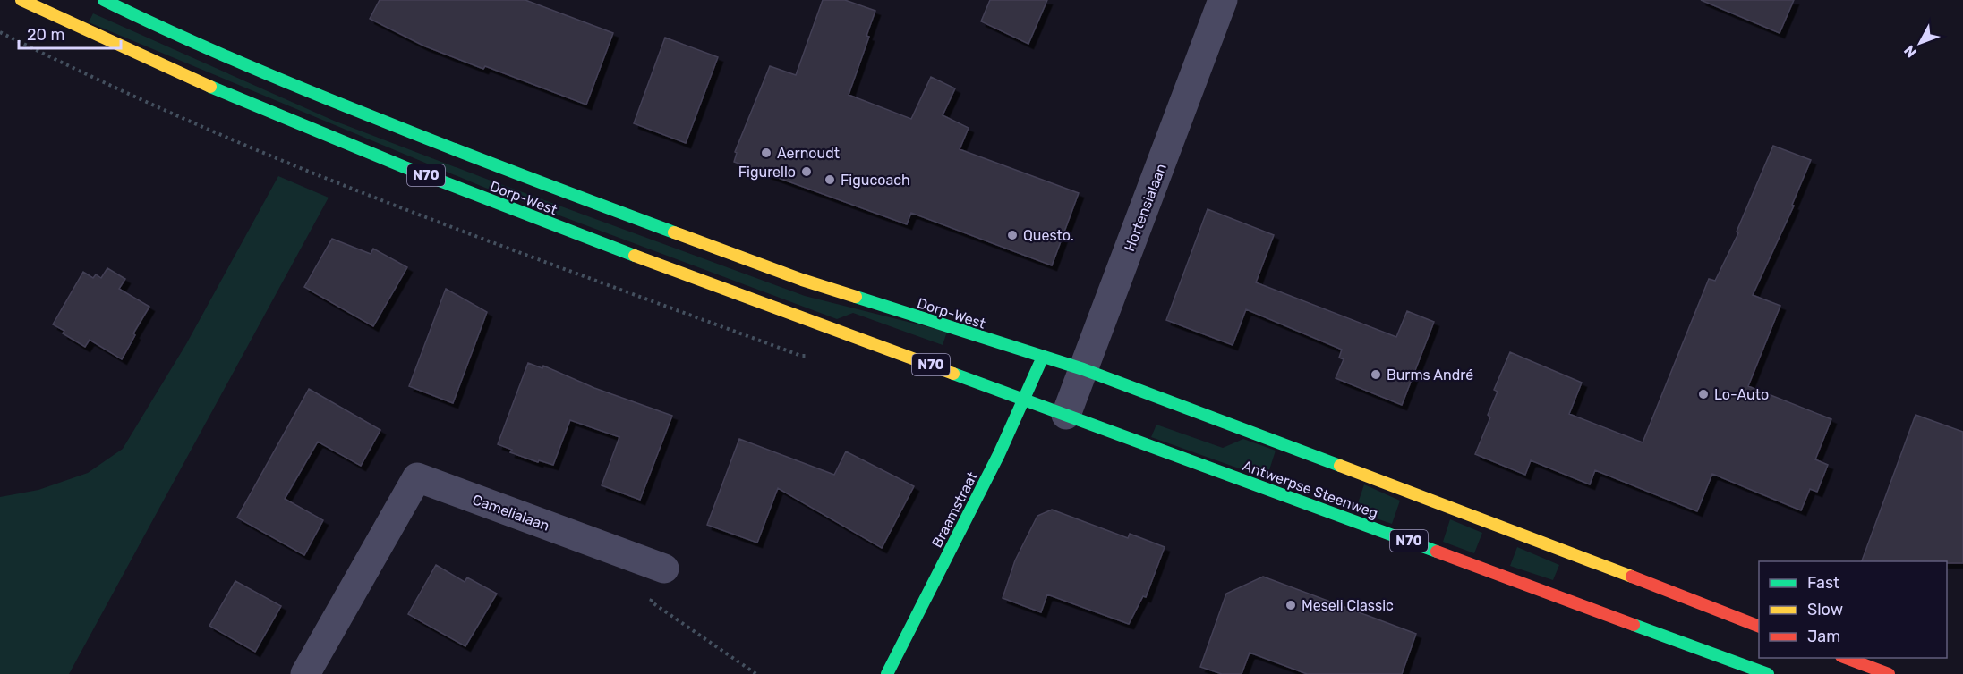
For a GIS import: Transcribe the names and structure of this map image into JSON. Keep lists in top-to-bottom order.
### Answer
{
  "streets": {
    "main road": [
      "N70",
      "Dorp-West",
      "Antwerpse Steenweg",
      "Braamstraat"
    ],
    "street": ["Hortensialaan", "Camelialaan"]
  },
  "crossings": [
    ["N70", "Dorp-West"],
    ["N70", "Hortensialaan"],
    ["N70", "Braamstraat"],
    ["Dorp-West", "Antwerpse Steenweg"],
    ["Dorp-West", "Braamstraat"],
    ["Hortensialaan", "Antwerpse Steenweg"],
    ["Antwerpse Steenweg", "Braamstraat"]
  ],
  "places": [
    "Aernoudt",
    "Figurello",
    "Figucoach",
    "Questo.",
    "Burms André",
    "Lo-Auto",
    "Meseli Classic"
  ],
  "legend": ["Fast", "Slow", "Jam"],
  "scale_bar": "20 m",
  "north": "bottom left"
}
